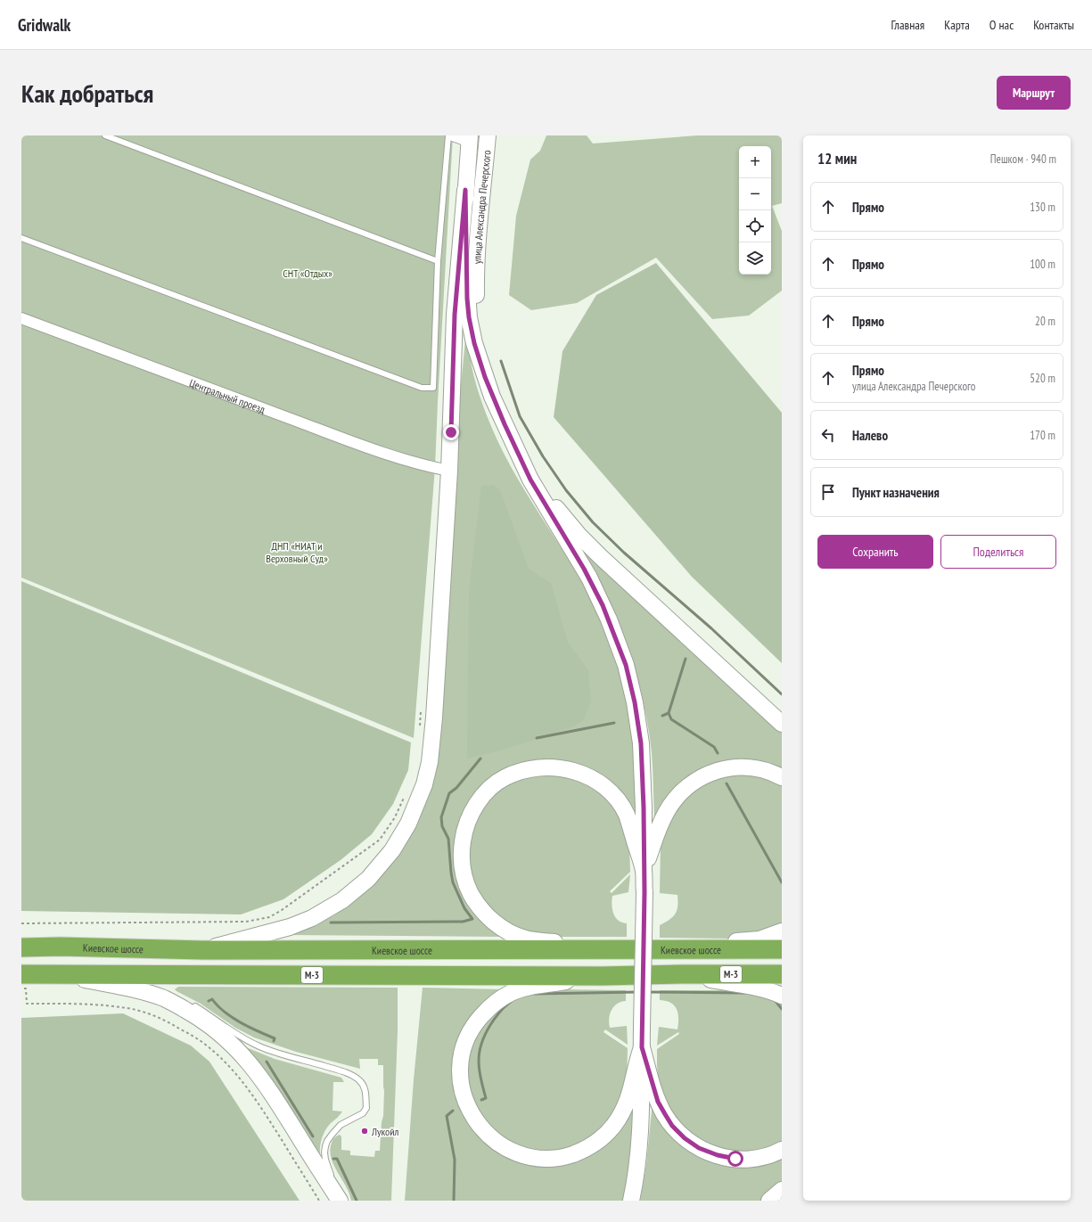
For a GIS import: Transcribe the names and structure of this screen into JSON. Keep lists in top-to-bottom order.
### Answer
{
  "streets": {
    "highway": ["Киевское шоссе", "М-3"],
    "main road": ["улица Александра Печерского"],
    "street": ["Центральный проезд"]
  },
  "parks": ["СНТ «Отдых»", "ДНП «НИАТ и Верховный Суд»"],
  "places": ["Лукойл"],
  "page": {
    "header": "Gridwalk",
    "nav": [
      "Главная",
      "Карта",
      "О нас",
      "Контакты"
    ],
    "buttons": [
      "Маршрут",
      ["Сохранить", "Поделиться"]
    ],
    "title": "Как добраться",
    "heading": ["12 мин", "Пешком · 940 m"],
    "map_buttons": ["+", "−"],
    "list": [
      ["Прямо", "130 m"],
      ["Прямо", "100 m"],
      ["Прямо", "20 m"],
      ["Прямо", "улица Александра Печерского", "520 m"],
      ["Налево", "170 m"],
      "Пункт назначения"
    ]
  }
}
